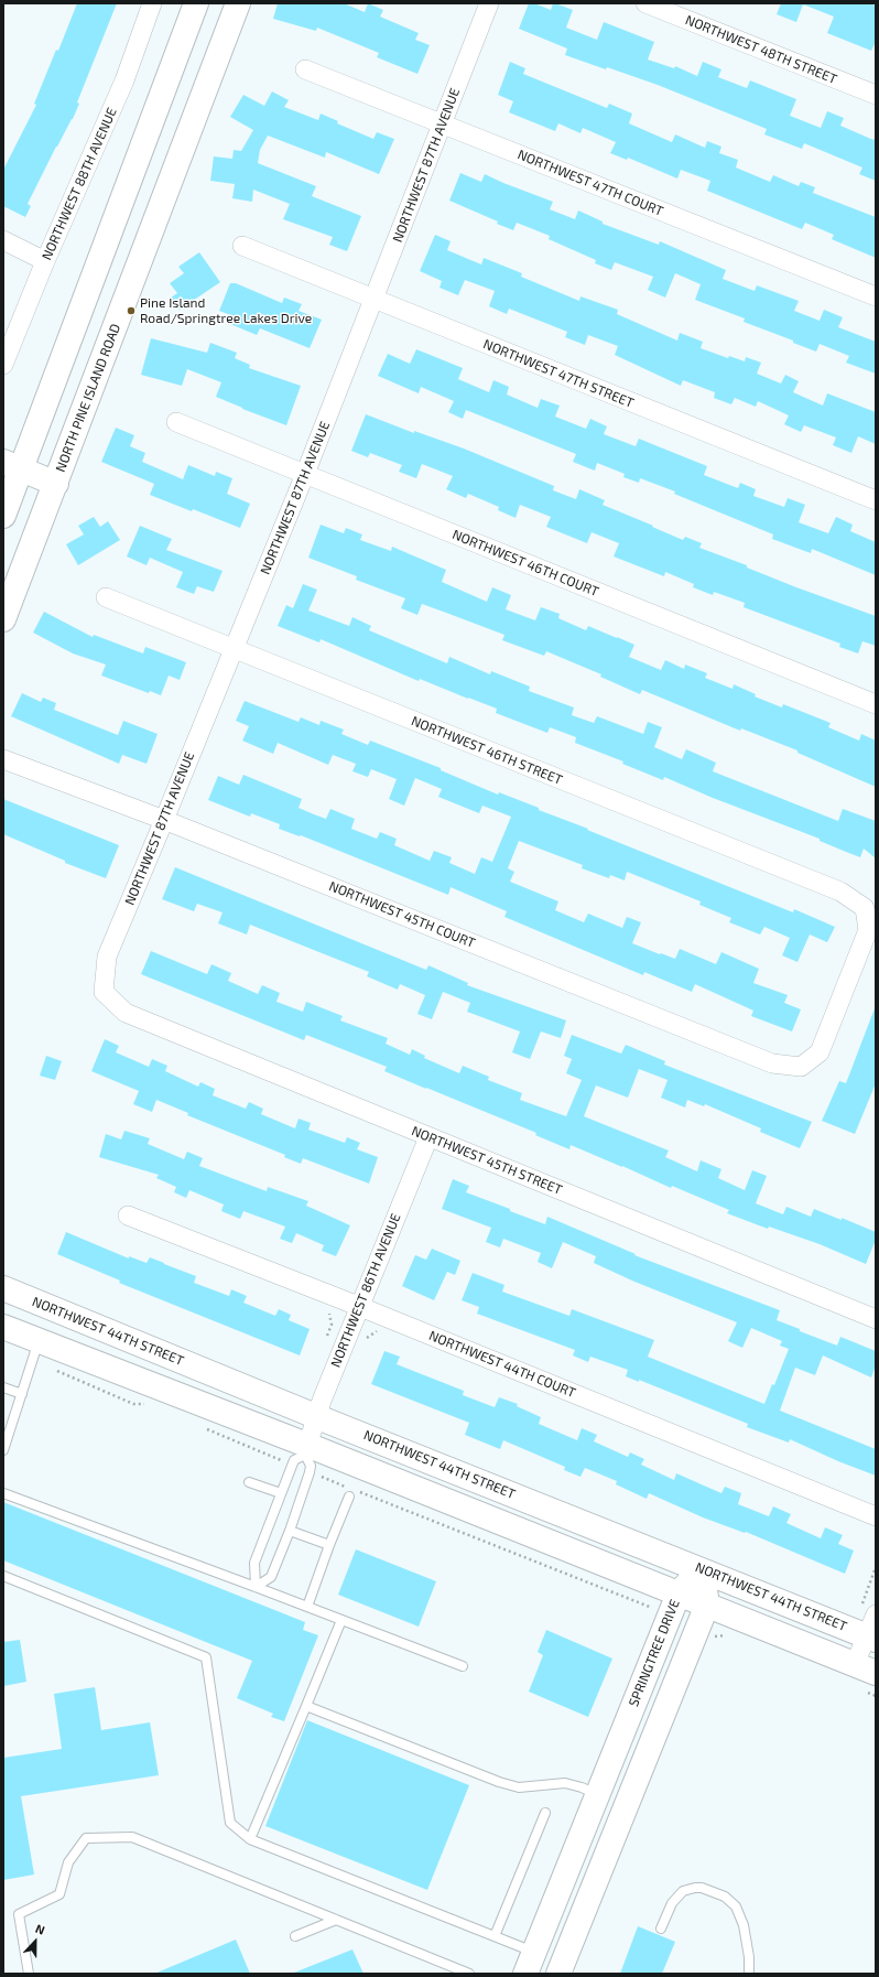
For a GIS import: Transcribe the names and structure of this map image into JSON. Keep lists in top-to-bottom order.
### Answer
{
  "streets": {
    "street": [
      "NORTHWEST 48TH STREET",
      "NORTHWEST 87TH AVENUE",
      "NORTHWEST 47TH COURT",
      "NORTHWEST 88TH AVENUE",
      "NORTHWEST 47TH STREET",
      "NORTH PINE ISLAND ROAD",
      "NORTHWEST 46TH COURT",
      "NORTHWEST 46TH STREET",
      "NORTHWEST 45TH COURT",
      "NORTHWEST 45TH STREET",
      "NORTHWEST 86TH AVENUE",
      "NORTHWEST 44TH STREET",
      "NORTHWEST 44TH COURT",
      "SPRINGTREE DRIVE"
    ]
  },
  "crossings": [
    ["NORTHWEST 87TH AVENUE", "NORTHWEST 47TH COURT"],
    ["NORTHWEST 87TH AVENUE", "NORTHWEST 47TH STREET"],
    ["NORTHWEST 87TH AVENUE", "NORTHWEST 46TH COURT"],
    ["NORTHWEST 87TH AVENUE", "NORTHWEST 46TH STREET"],
    ["NORTHWEST 87TH AVENUE", "NORTHWEST 45TH COURT"],
    ["NORTHWEST 87TH AVENUE", "NORTHWEST 45TH STREET"],
    ["NORTHWEST 46TH STREET", "NORTHWEST 45TH COURT"],
    ["NORTHWEST 45TH STREET", "NORTHWEST 86TH AVENUE"],
    ["NORTHWEST 86TH AVENUE", "NORTHWEST 44TH STREET"],
    ["NORTHWEST 86TH AVENUE", "NORTHWEST 44TH COURT"],
    ["NORTHWEST 44TH STREET", "SPRINGTREE DRIVE"]
  ],
  "places": ["Pine Island Road/Springtree Lakes Drive"],
  "north": "top"
}
